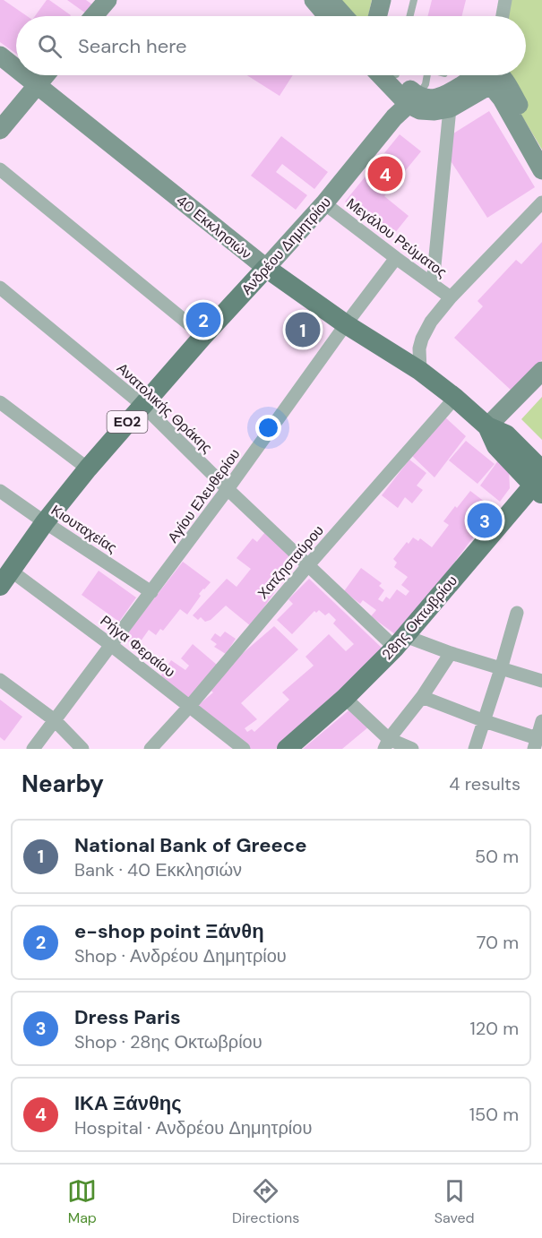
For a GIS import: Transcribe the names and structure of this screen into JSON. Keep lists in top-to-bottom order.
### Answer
{
  "streets": {
    "main road": [
      "40 Εκκλησιών",
      "Ανδρέου Δημητρίου",
      "ΕΟ2",
      "28ης Οκτωβρίου"
    ],
    "street": [
      "Μεγάλου Ρεύματος",
      "Ανατολικής Θράκης",
      "Αγίου Ελευθερίου",
      "Κιουταχείας",
      "Χατζησταύρου",
      "Ρήγα Φεραίου"
    ]
  },
  "crossings": [
    ["40 Εκκλησιών", "Ανδρέου Δημητρίου"],
    ["40 Εκκλησιών", "Αγίου Ελευθερίου"],
    ["40 Εκκλησιών", "Χατζησταύρου"],
    ["40 Εκκλησιών", "28ης Οκτωβρίου"],
    ["Μεγάλου Ρεύματος", "Ανδρέου Δημητρίου"],
    ["Μεγάλου Ρεύματος", "Αγίου Ελευθερίου"],
    ["Ανδρέου Δημητρίου", "Ανατολικής Θράκης"],
    ["Ανδρέου Δημητρίου", "Κιουταχείας"],
    ["Ανδρέου Δημητρίου", "Ρήγα Φεραίου"],
    ["Ανατολικής Θράκης", "Αγίου Ελευθερίου"],
    ["Ανατολικής Θράκης", "Χατζησταύρου"],
    ["Ανατολικής Θράκης", "28ης Οκτωβρίου"],
    ["Αγίου Ελευθερίου", "Κιουταχείας"],
    ["Αγίου Ελευθερίου", "Ρήγα Φεραίου"],
    ["Χατζησταύρου", "Ρήγα Φεραίου"]
  ],
  "page": {
    "search": "Search here",
    "pins": [
      "4",
      "2",
      "1",
      "3"
    ],
    "heading": ["Nearby", "4 results"],
    "list": [
      {
        "mark": "1",
        "name": "National Bank of Greece",
        "note": "Bank · 40 Εκκλησιών",
        "value": "50 m"
      },
      {
        "mark": "2",
        "name": "e-shop point Ξάνθη",
        "note": "Shop · Ανδρέου Δημητρίου",
        "value": "70 m"
      },
      {
        "mark": "3",
        "name": "Dress Paris",
        "note": "Shop · 28ης Οκτωβρίου",
        "value": "120 m"
      },
      {
        "mark": "4",
        "name": "ΙΚΑ Ξάνθης",
        "note": "Hospital · Ανδρέου Δημητρίου",
        "value": "150 m"
      }
    ],
    "nav": ["Map", "Directions", "Saved"]
  }
}
